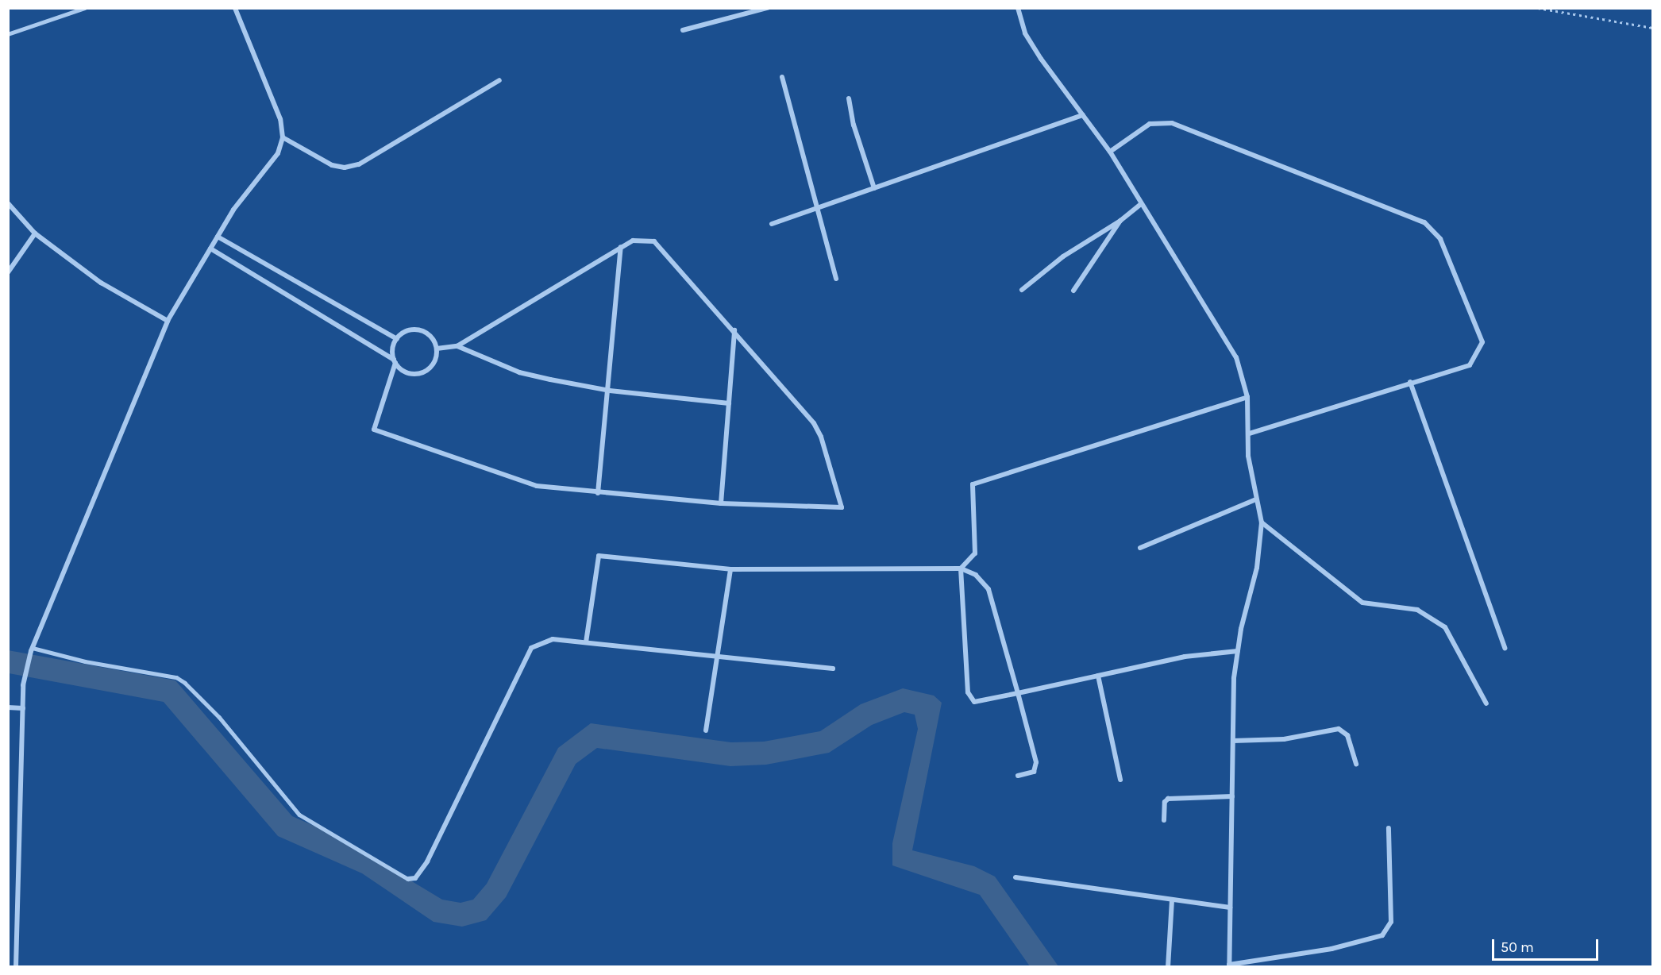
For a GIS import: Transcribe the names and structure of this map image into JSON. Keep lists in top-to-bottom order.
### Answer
{
  "scale_bar": "50 m"
}
